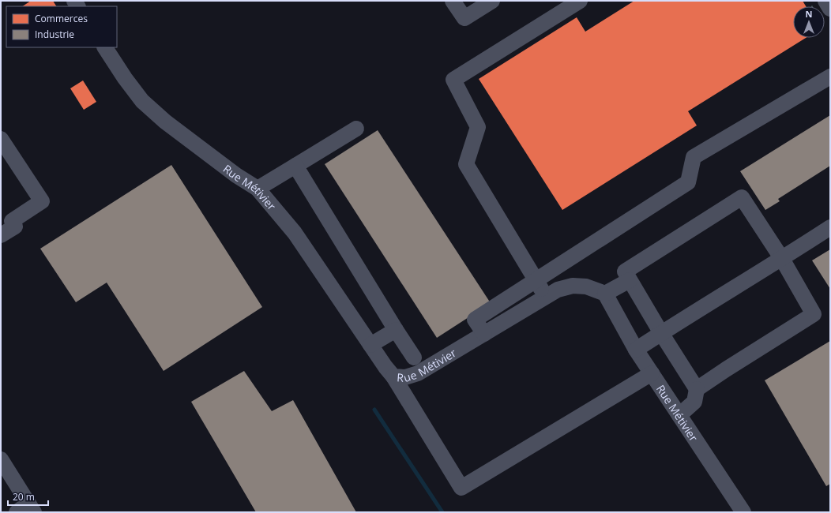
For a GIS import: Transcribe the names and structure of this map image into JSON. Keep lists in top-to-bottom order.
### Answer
{
  "streets": {
    "street": ["Rue Métivier"]
  },
  "legend": ["Commerces", "Industrie"],
  "scale_bar": "20 m",
  "north": "top"
}
